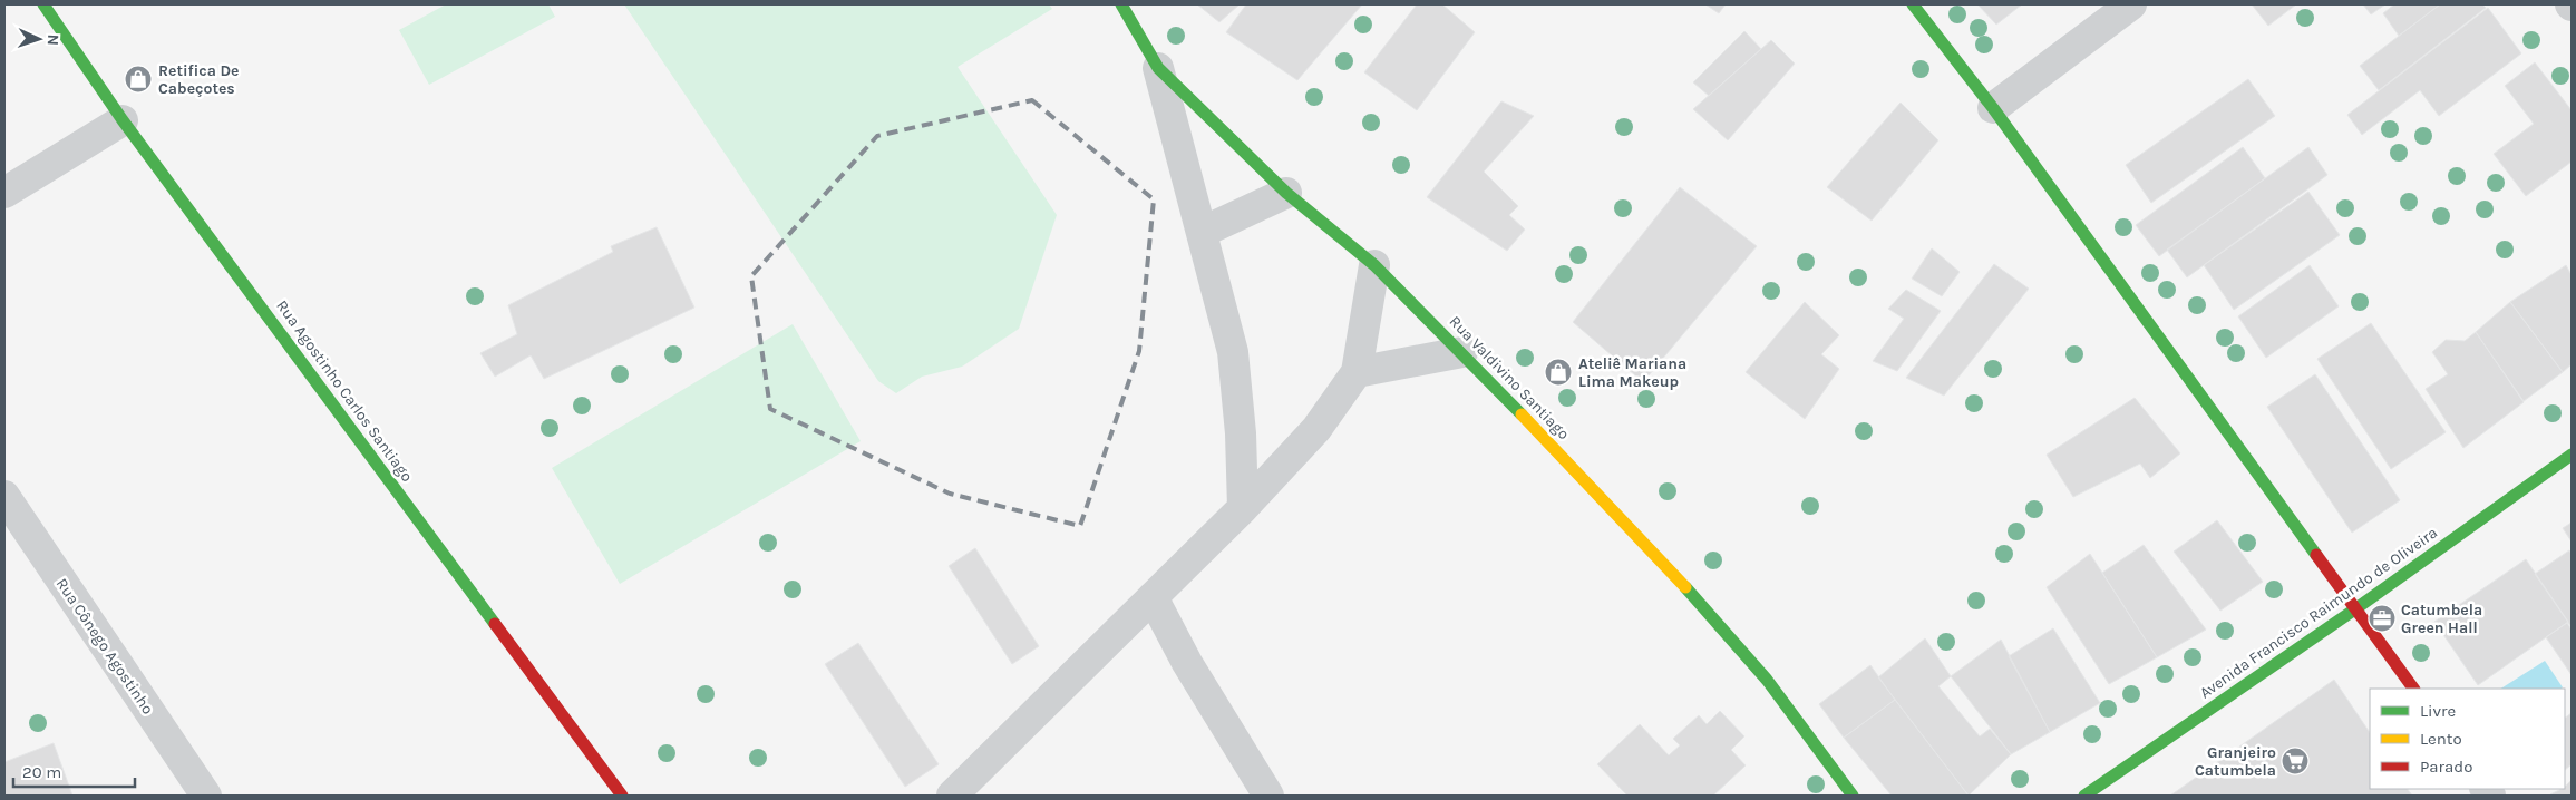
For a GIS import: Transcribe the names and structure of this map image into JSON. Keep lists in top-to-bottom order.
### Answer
{
  "streets": {
    "street": [
      "Rua Valdivino Santiago",
      "Rua Agostinho Carlos Santiago",
      "Avenida Francisco Raimundo de Oliveira",
      "Rua Cônego Agostinho"
    ]
  },
  "places": {
    "shop": ["Retifica De Cabeçotes", "Ateliê Mariana Lima Makeup"],
    "office": ["Catumbela Green Hall"],
    "supermarket": ["Granjeiro Catumbela"]
  },
  "legend": ["Livre", "Lento", "Parado"],
  "scale_bar": "20 m",
  "north": "right"
}
